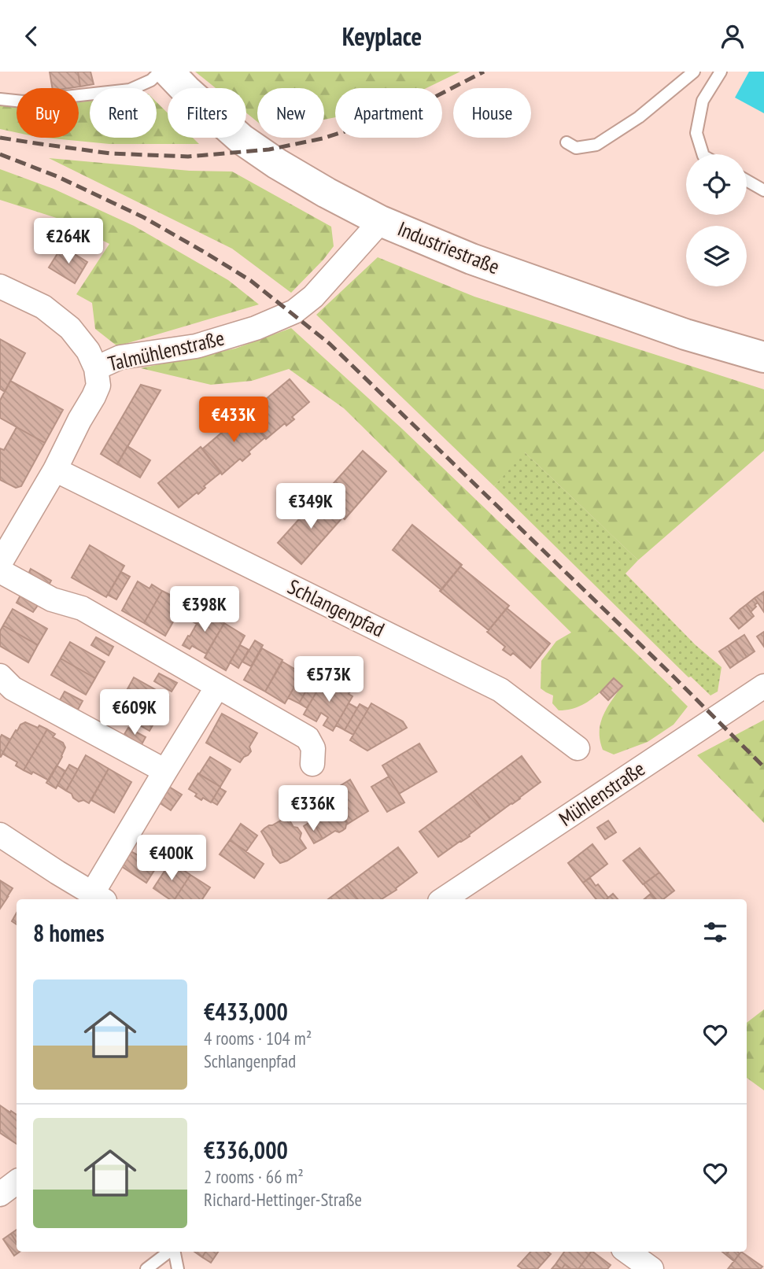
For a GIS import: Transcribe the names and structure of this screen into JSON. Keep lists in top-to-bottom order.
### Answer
{
  "streets": {
    "main road": ["Industriestraße"],
    "street": ["Talmühlenstraße", "Schlangenpfad", "Mühlenstraße"]
  },
  "crossings": [
    ["Industriestraße", "Talmühlenstraße"],
    ["Talmühlenstraße", "Schlangenpfad"]
  ],
  "page": {
    "header": "Keyplace",
    "chip": [
      "Buy",
      "Rent",
      "Filters",
      "New",
      "Apartment",
      "House"
    ],
    "price": [
      "€264K",
      "€433K",
      "€349K",
      "€398K",
      "€573K",
      "€609K",
      "€336K",
      "€400K"
    ],
    "heading": "8 homes",
    "list": [
      {
        "name": "€433,000",
        "note": "4 rooms · 104 m² · Schlangenpfad"
      },
      {
        "name": "€336,000",
        "note": "2 rooms · 66 m² · Richard-Hettinger-Straße"
      }
    ]
  }
}
